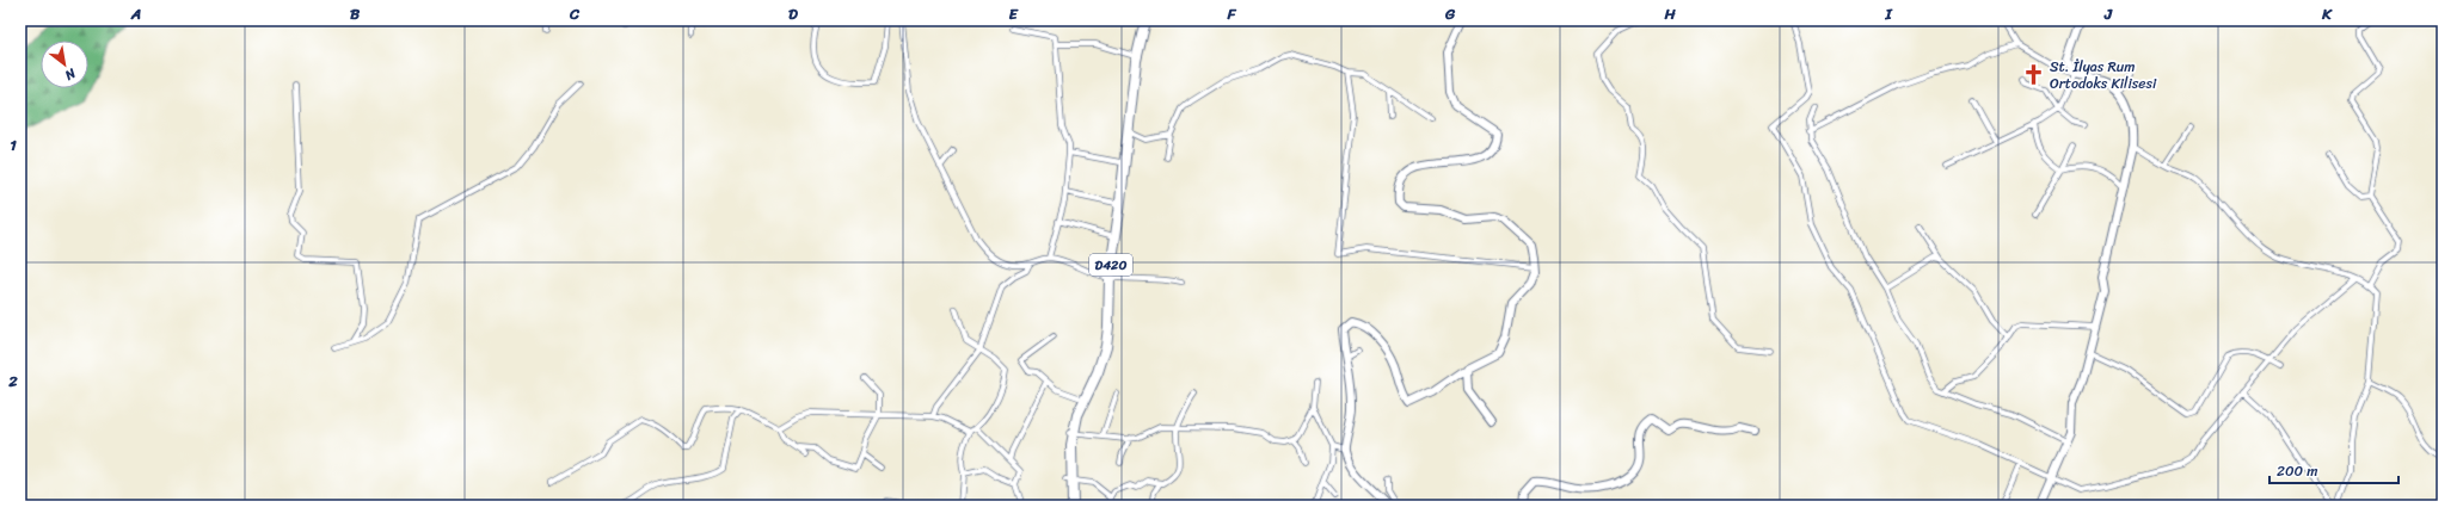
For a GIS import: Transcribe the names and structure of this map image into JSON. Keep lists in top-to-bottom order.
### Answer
{
  "streets": {
    "highway": ["D420"]
  },
  "places": {
    "church": ["St. İlyas Rum Ortodoks Kilisesi"]
  },
  "scale_bar": "200 m",
  "north": "bottom right",
  "grid": {
    "columns": [
      "A",
      "B",
      "C",
      "D",
      "E",
      "F",
      "G",
      "H",
      "I",
      "J",
      "K"
    ],
    "rows": ["1", "2"]
  }
}
